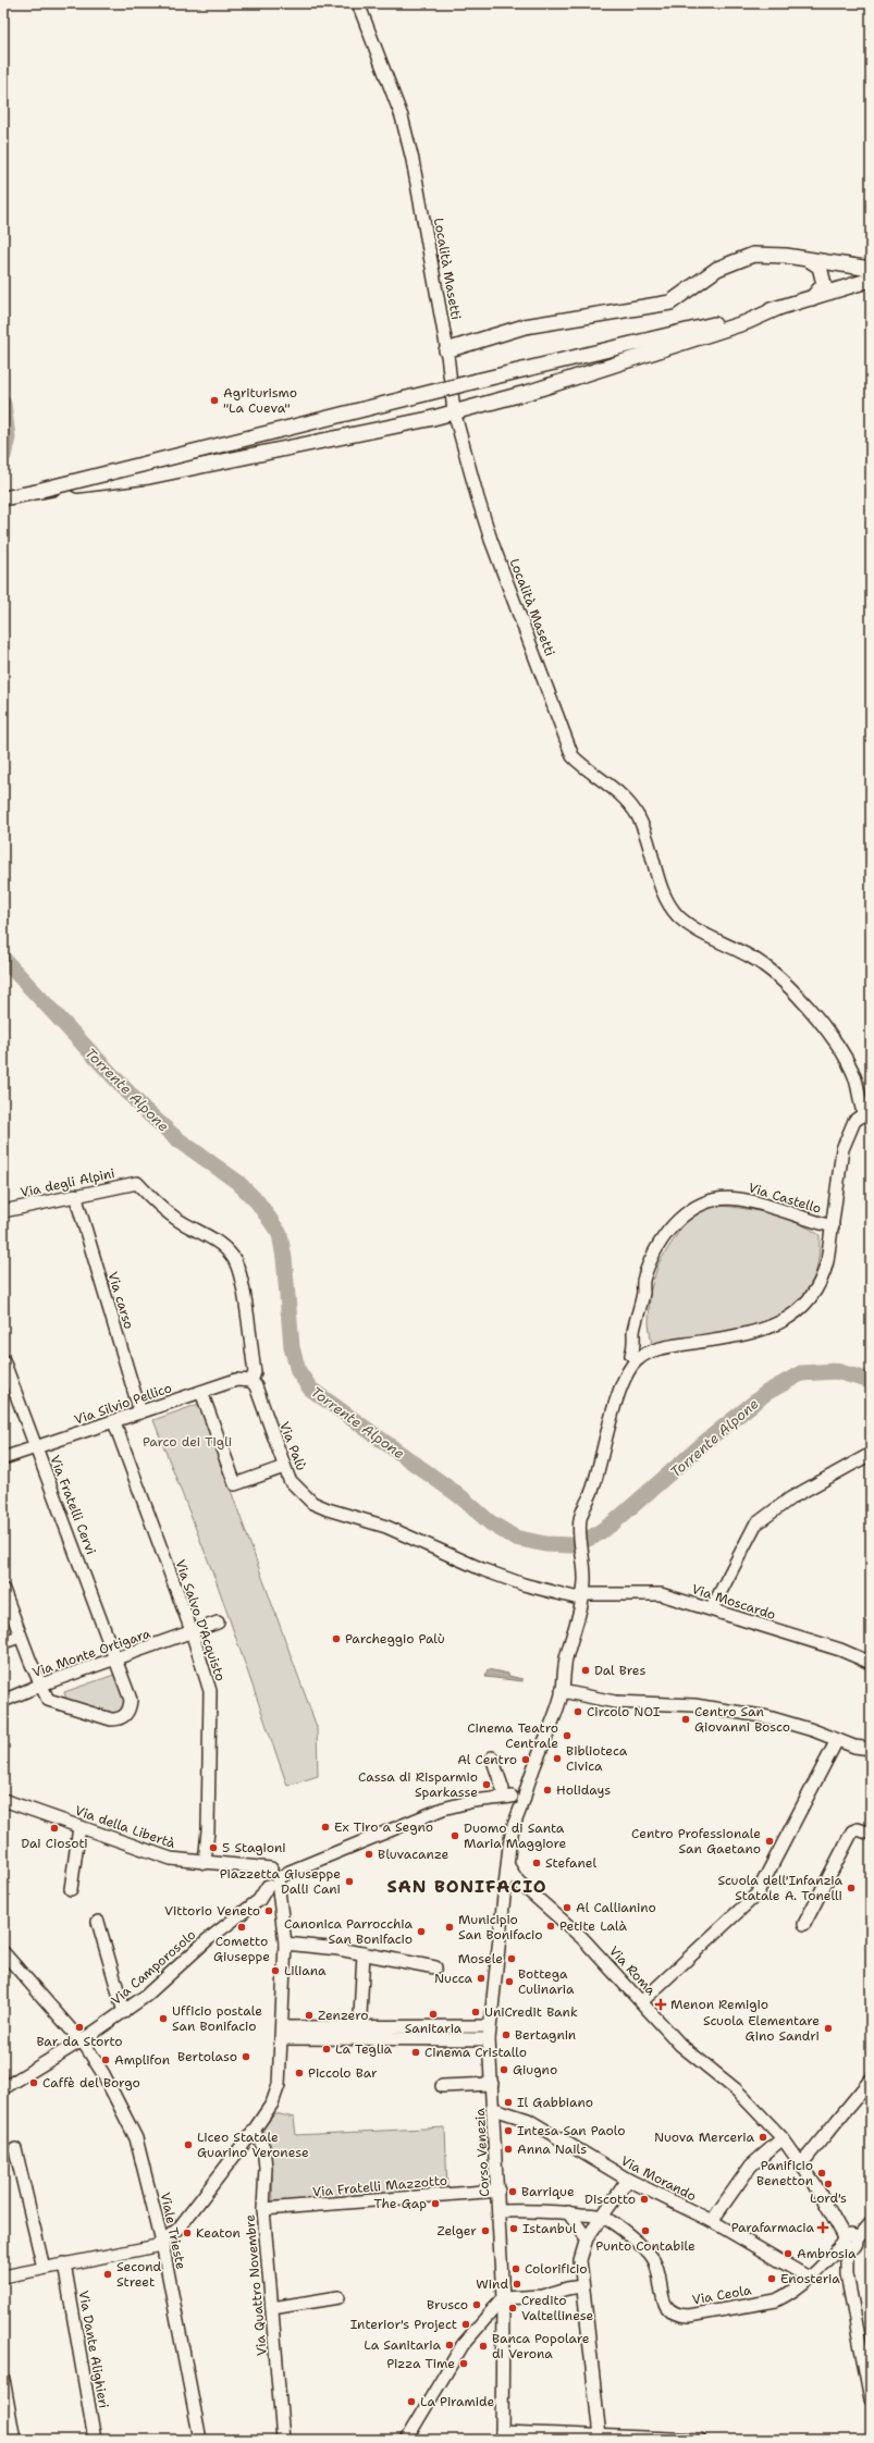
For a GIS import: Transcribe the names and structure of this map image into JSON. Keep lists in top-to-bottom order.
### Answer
{
  "streets": {
    "street": [
      "Località Masetti",
      "Via degli Alpini",
      "Via Castello",
      "Via carso",
      "Via Silvio Pellico",
      "Via Palù",
      "Via Fratelli Cervi",
      "Via Moscardo",
      "Via Salvo D'Acquisto",
      "Via Monte Ortigara",
      "Via della Libertà",
      "Via Camporosolo",
      "Via Roma",
      "Corso Venezia",
      "Via Morando",
      "Via Fratelli Mazzotto",
      "Viale Trieste",
      "Via Quattro Novembre",
      "Via Ceola",
      "Via Dante Alighieri"
    ]
  },
  "crossings": [
    ["Via degli Alpini", "Via carso"],
    ["Via degli Alpini", "Via Palù"],
    ["Via Castello", "Via Palù"],
    ["Via Castello", "Via Moscardo"],
    ["Via Castello", "Corso Venezia"],
    ["Via carso", "Via Silvio Pellico"],
    ["Via Silvio Pellico", "Via Palù"],
    ["Via Silvio Pellico", "Via Fratelli Cervi"],
    ["Via Silvio Pellico", "Via Salvo D'Acquisto"],
    ["Via Palù", "Via Moscardo"],
    ["Via Fratelli Cervi", "Via Monte Ortigara"],
    ["Via Salvo D'Acquisto", "Via Monte Ortigara"],
    ["Via Salvo D'Acquisto", "Via della Libertà"],
    ["Via della Libertà", "Via Camporosolo"],
    ["Via Camporosolo", "Viale Trieste"],
    ["Via Roma", "Corso Venezia"],
    ["Via Roma", "Via Ceola"],
    ["Corso Venezia", "Via Morando"],
    ["Corso Venezia", "Via Fratelli Mazzotto"],
    ["Corso Venezia", "Via Ceola"],
    ["Via Morando", "Via Ceola"],
    ["Via Fratelli Mazzotto", "Via Quattro Novembre"]
  ],
  "districts": ["SAN BONIFACIO"],
  "water": ["Torrente Alpone"],
  "parks": ["Parco dei Tigli"],
  "places": {
    "other": [
      "Agriturismo \"La Cueva\"",
      "Parcheggio Palù",
      "Dal Bres",
      "Circolo NOI",
      "Centro San Giovanni Bosco",
      "Cinema Teatro Centrale",
      "Biblioteca Civica",
      "Al Centro",
      "Cassa di Risparmio Sparkasse",
      "Holidays",
      "Ex Tiro a Segno",
      "Dai Ciosoti",
      "Duomo di Santa Maria Maggiore",
      "Centro Professionale San Gaetano",
      "5 Stagioni",
      "Bluvacanze",
      "Stefanel",
      "Piazzetta Giuseppe Dalli Cani",
      "Scuola dell'Infanzia Statale A. Tonelli",
      "Al Callianino",
      "Vittorio Veneto",
      "Petite Lalà",
      "Cometto Giuseppe",
      "Municipio San Bonifacio",
      "Canonica Parrocchia San Bonifacio",
      "Mosele",
      "Liliana",
      "Nucca",
      "Bottega Culinaria",
      "UniCredit Bank",
      "Sanitaria",
      "Zenzero",
      "Ufficio postale San Bonifacio",
      "Bar da Storto",
      "Scuola Elementare Gino Sandri",
      "Bertagnin",
      "La Teglia",
      "Cinema Cristallo",
      "Bertolaso",
      "Amplifon",
      "Giugno",
      "Piccolo Bar",
      "Caffè del Borgo",
      "Il Gabbiano",
      "Intesa San Paolo",
      "Nuova Merceria",
      "Liceo Statale Guarino Veronese",
      "Anna Nails",
      "Panificio Benetton",
      "Lord's",
      "Barrique",
      "Discotto",
      "The Gap",
      "Istanbul",
      "Zelger",
      "Punto Contabile",
      "Keaton",
      "Ambrosia",
      "Colorificio",
      "Second Street",
      "Enosteria",
      "Wind",
      "Brusco",
      "Credito Valtellinese",
      "Interior's Project",
      "La Sanitaria",
      "Banca Popolare di Verona",
      "Pizza Time",
      "La Piramide"
    ],
    "health": ["Menon Remigio", "Parafarmacia"]
  }
}
